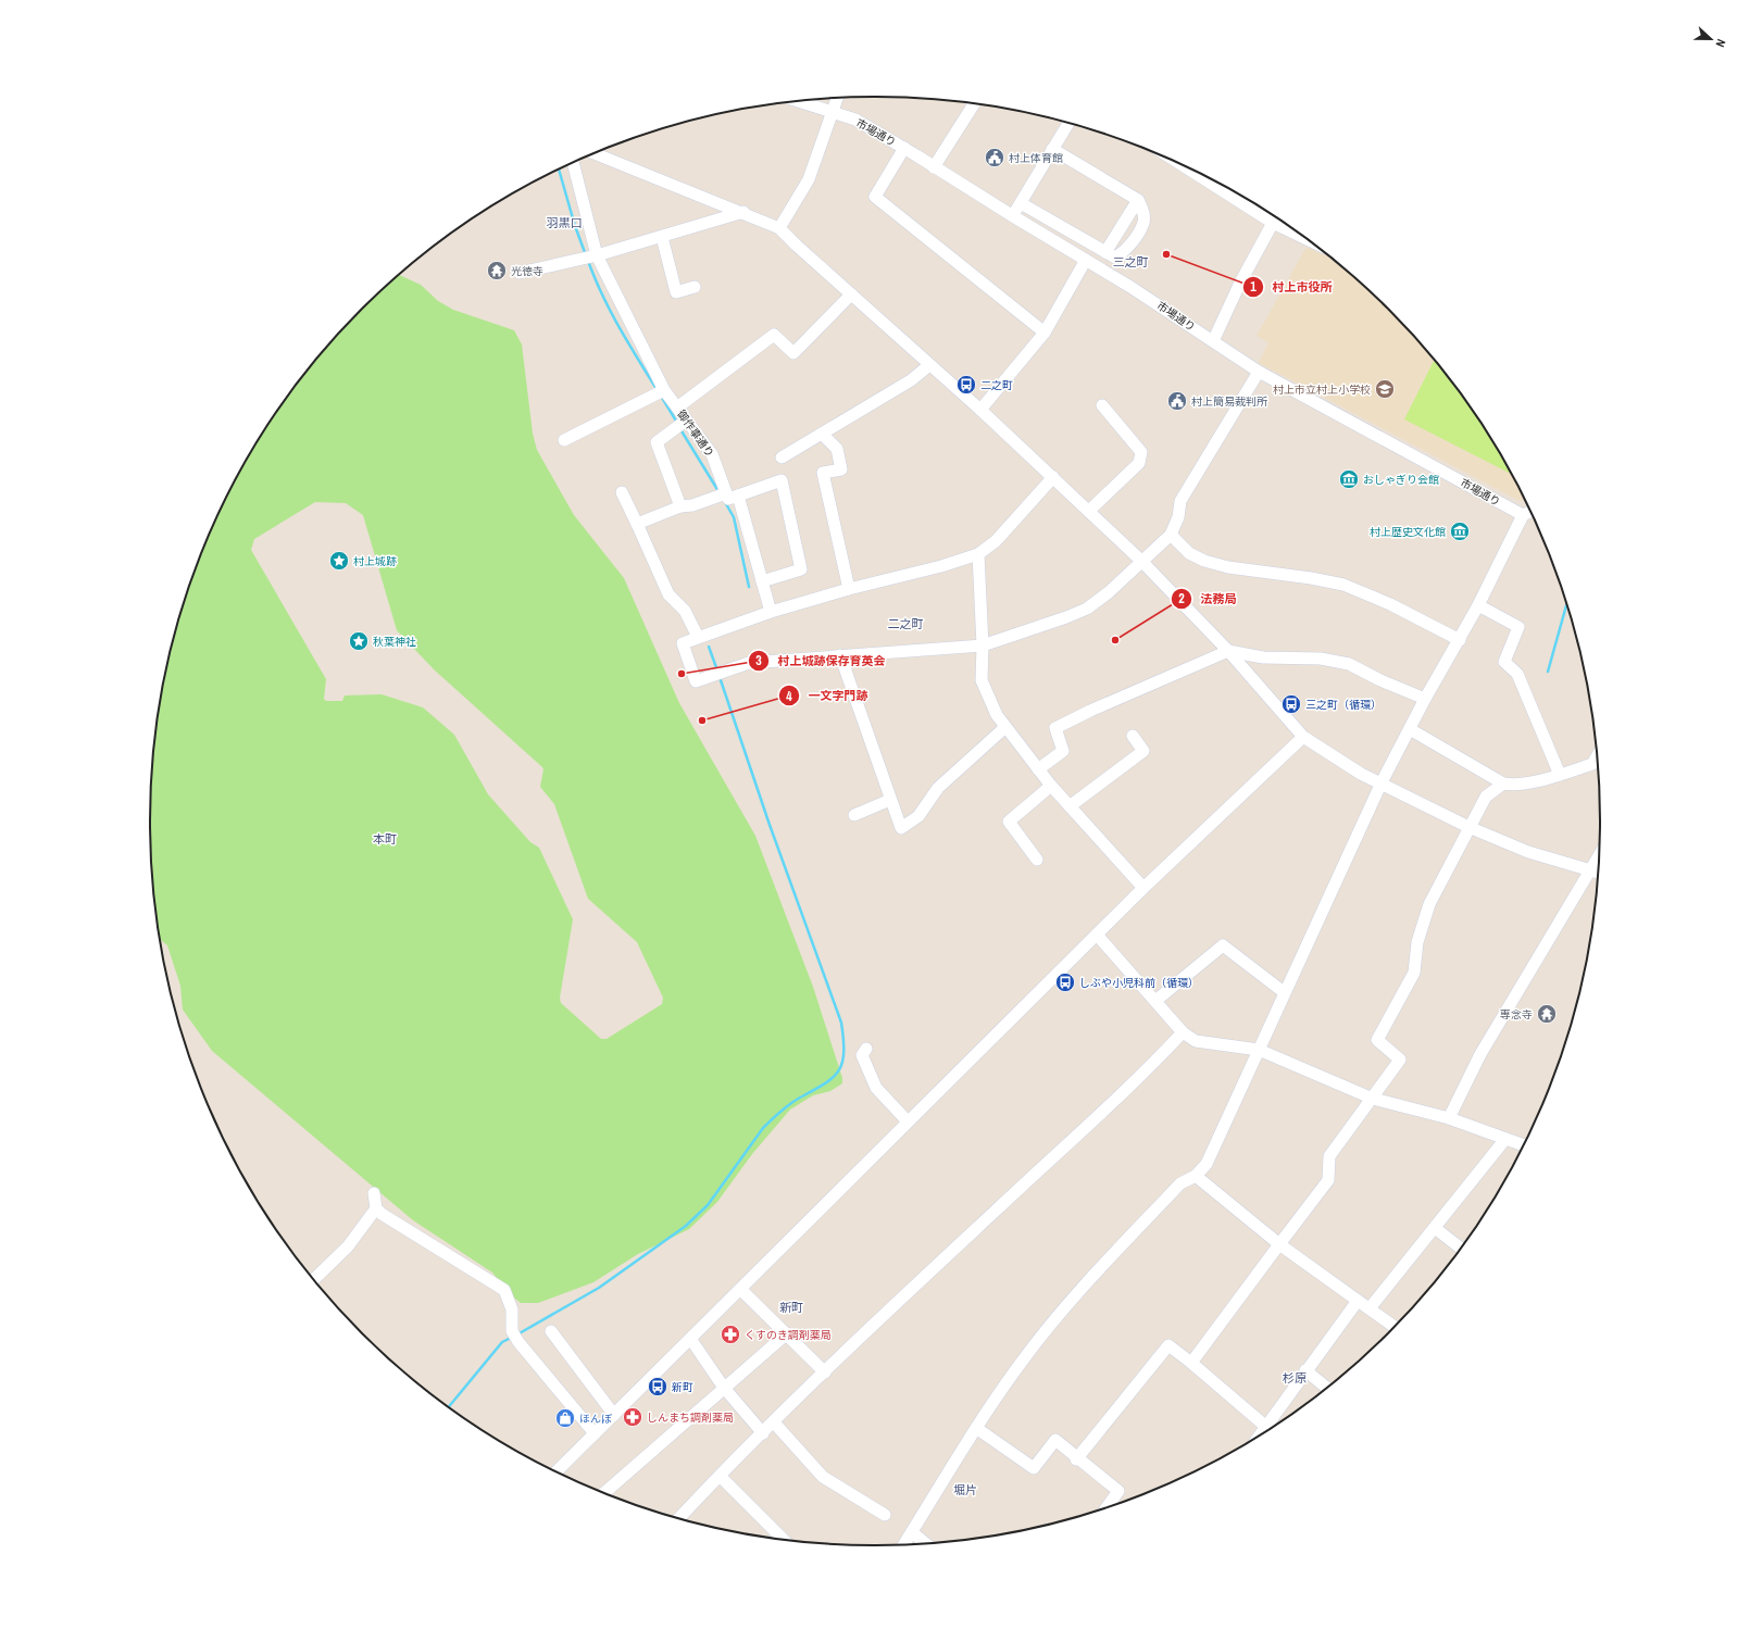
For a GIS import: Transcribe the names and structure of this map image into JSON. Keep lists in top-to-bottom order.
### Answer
{
  "streets": {
    "street": ["市場通り", "御作事通り"]
  },
  "districts": [
    "羽黒口",
    "三之町",
    "二之町",
    "本町",
    "新町",
    "杉原",
    "堀片"
  ],
  "places": {
    "public building": ["村上体育館", "村上簡易裁判所"],
    "other": [
      "村上市役所",
      "法務局",
      "村上城跡保存育英会",
      "一文字門跡"
    ],
    "temple": ["光徳寺", "専念寺"],
    "bus stop": [
      "二之町",
      "三之町（循環）",
      "しぶや小児科前（循環）",
      "新町"
    ],
    "school or university": ["村上市立村上小学校"],
    "museum": ["おしゃぎり会館", "村上歴史文化館"],
    "place": ["村上城跡", "秋葉神社"],
    "pharmacy": ["くすのき調剤薬局", "しんまち調剤薬局"],
    "shop": ["ほんぼ"]
  },
  "north": "right"
}
